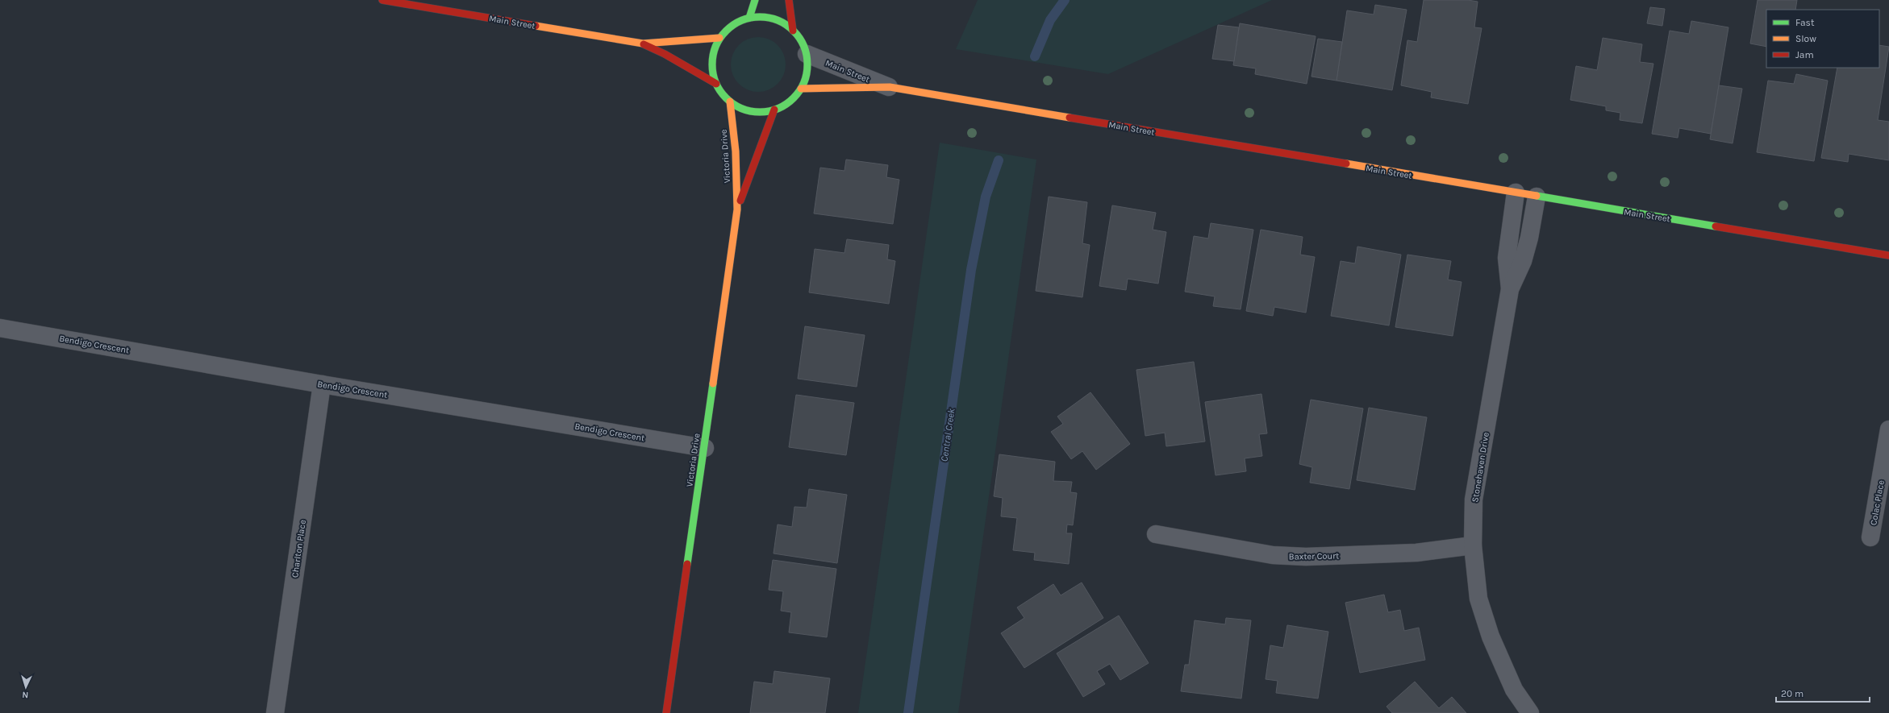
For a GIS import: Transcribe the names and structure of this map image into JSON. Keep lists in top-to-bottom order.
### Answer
{
  "streets": {
    "street": [
      "Main Street",
      "Victoria Drive",
      "Bendigo Crescent",
      "Stonehaven Drive",
      "Colac Place",
      "Charlton Place",
      "Baxter Court"
    ]
  },
  "crossings": [
    ["Main Street", "Victoria Drive"],
    ["Main Street", "Stonehaven Drive"],
    ["Victoria Drive", "Bendigo Crescent"],
    ["Bendigo Crescent", "Charlton Place"],
    ["Stonehaven Drive", "Baxter Court"]
  ],
  "water": ["Central Creek"],
  "legend": ["Fast", "Slow", "Jam"],
  "scale_bar": "20 m",
  "north": "bottom"
}
